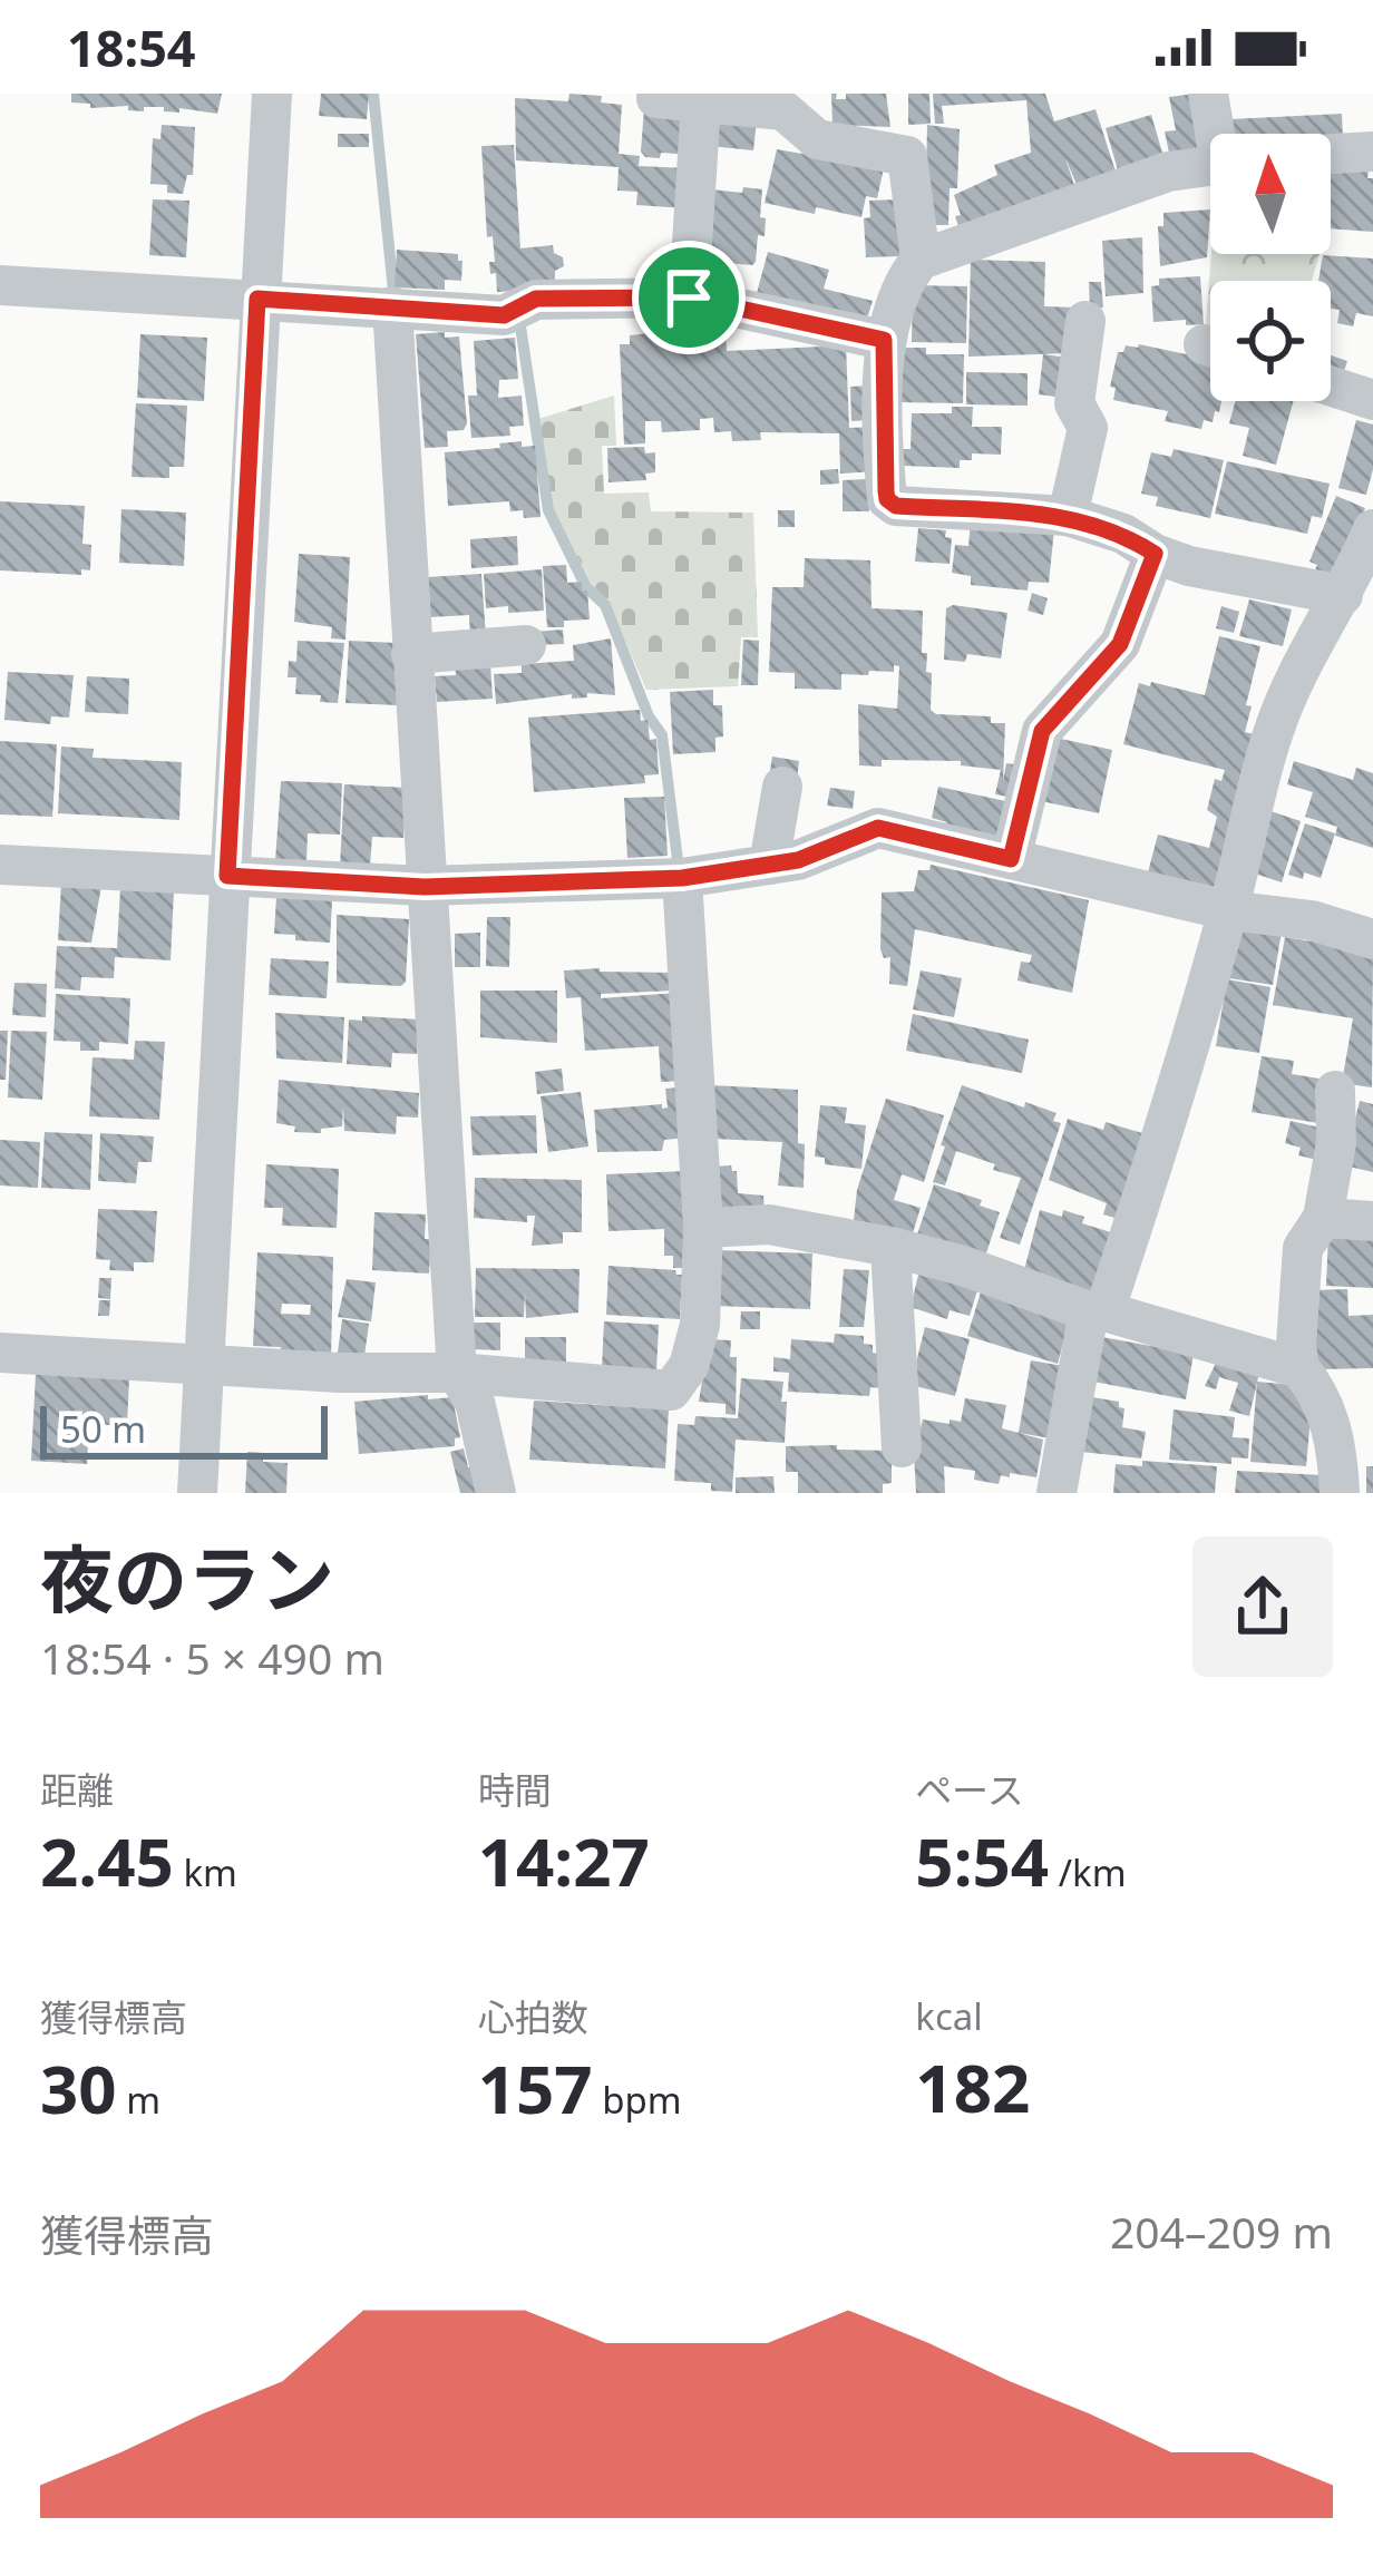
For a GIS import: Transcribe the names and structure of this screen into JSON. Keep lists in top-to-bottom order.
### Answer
{
  "scale_bar": "50 m",
  "north": "top",
  "page": {
    "status": "18:54",
    "scale": "50 m",
    "heading": ["夜のラン", "18:54 · 5 × 490 m"],
    "stats": [
      ["距離", "2.45 km"],
      ["時間", "14:27"],
      ["ペース", "5:54 /km"],
      ["獲得標高", "30 m"],
      ["心拍数", "157 bpm"],
      ["kcal", "182"]
    ],
    "chart": ["獲得標高", "204–209 m"]
  }
}
